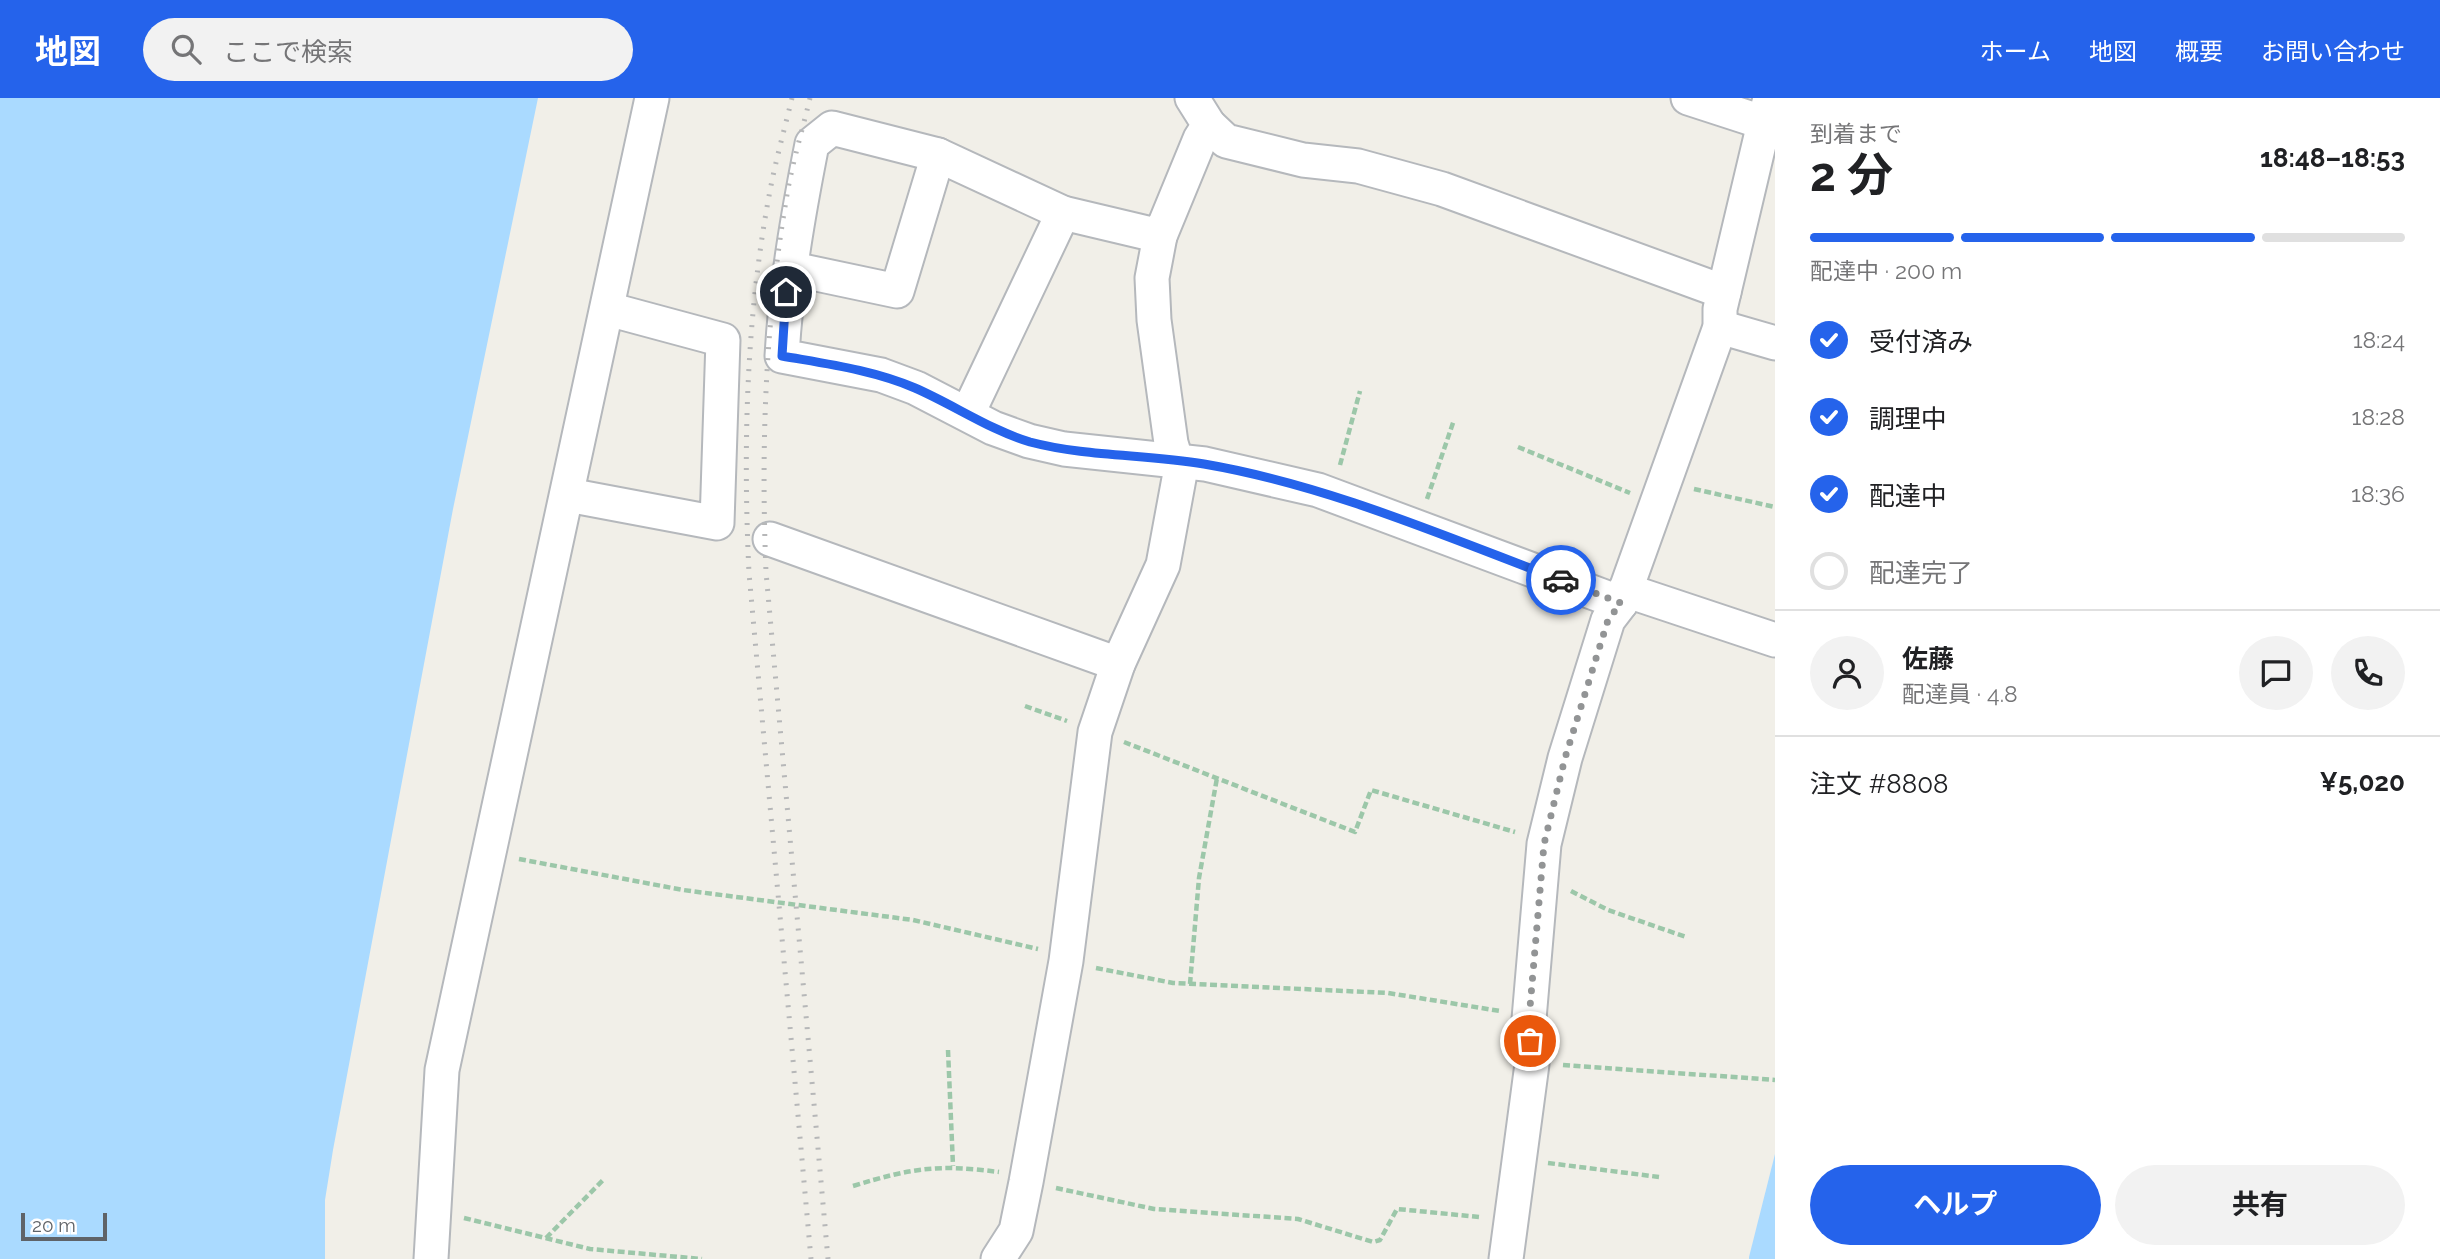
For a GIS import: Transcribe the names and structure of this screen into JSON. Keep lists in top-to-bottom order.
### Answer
{
  "scale_bar": "20 m",
  "page": {
    "header": "地図",
    "search": "ここで検索",
    "nav": [
      "ホーム",
      "地図",
      "概要",
      "お問い合わせ"
    ],
    "heading": ["2 分", "到着まで", "18:48–18:53"],
    "panel": [
      "佐藤",
      "配達員 · 4.8",
      "注文 #8808",
      "¥5,020"
    ],
    "bar": "配達中 · 200 m",
    "list": [
      ["受付済み", "18:24"],
      ["調理中", "18:28"],
      ["配達中", "18:36"],
      "配達完了"
    ],
    "buttons": ["ヘルプ", "共有"],
    "scale": "20 m"
  }
}
